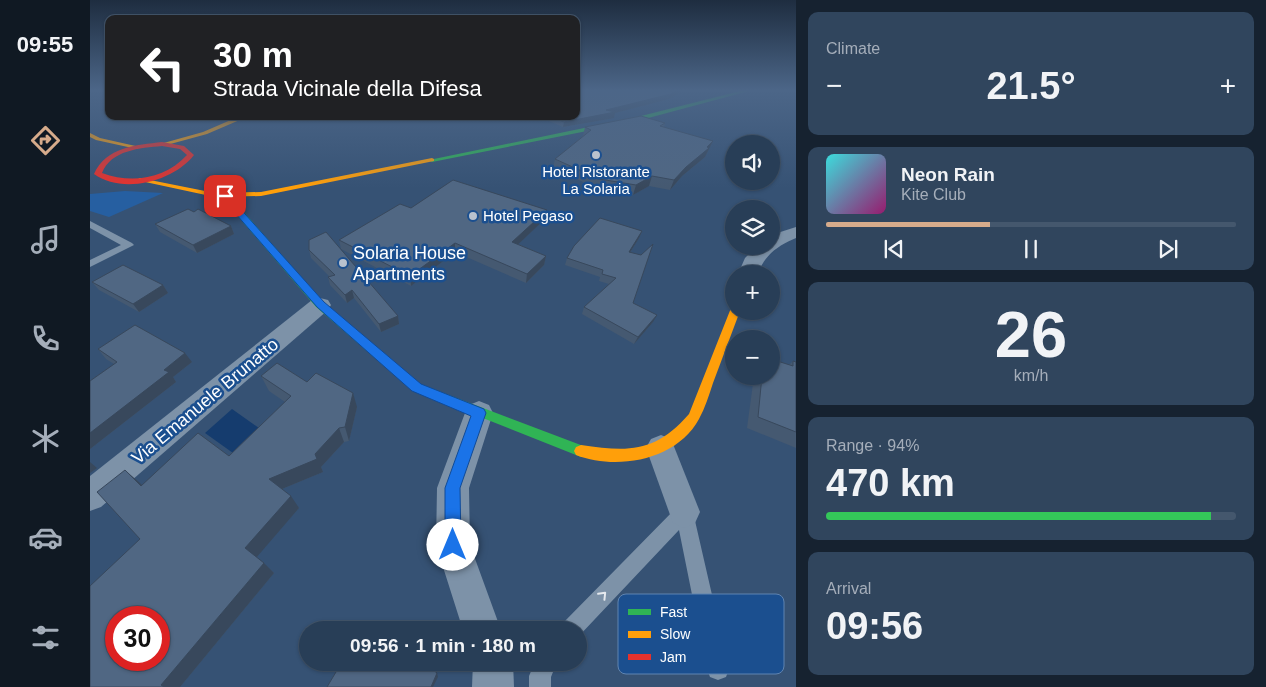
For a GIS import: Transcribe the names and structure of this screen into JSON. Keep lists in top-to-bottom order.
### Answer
{
  "streets": {
    "street": ["Via Emanuele Brunatto"]
  },
  "places": ["Hotel Ristorante La Solaria", "Hotel Pegaso", "Solaria House Apartments"],
  "legend": ["Fast", "Slow", "Jam"],
  "page": {
    "tabs": "09:55",
    "tile": [
      "Climate",
      ["26", "km/h"],
      ["Range · 94%", "470 km"],
      ["Arrival", "09:56"]
    ],
    "turn": ["30 m", "Strada Vicinale della Difesa"],
    "heat": ["−", "21.5°", "+"],
    "map_buttons": ["+", "−"],
    "song": ["Neon Rain", "Kite Club"],
    "limit": "30",
    "trip": "09:56 · 1 min · 180 m"
  }
}
